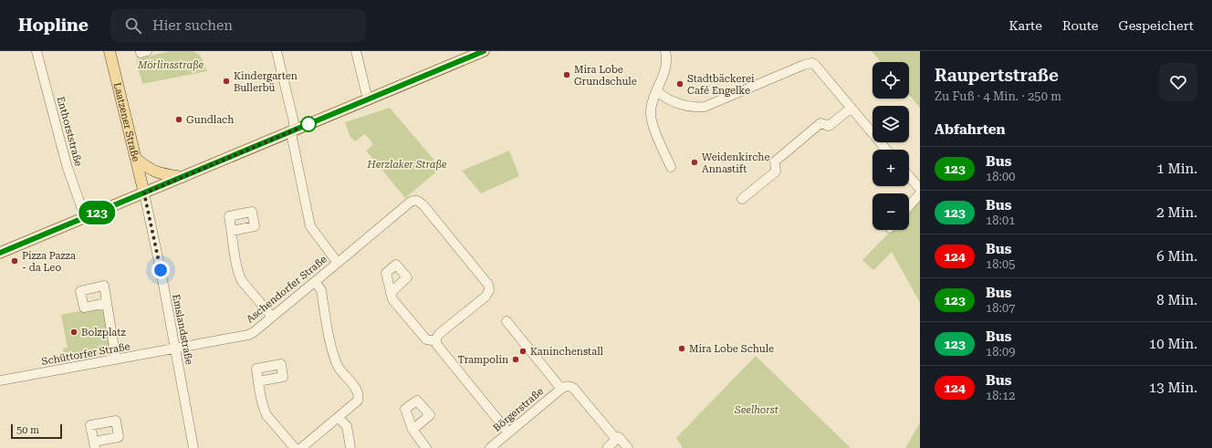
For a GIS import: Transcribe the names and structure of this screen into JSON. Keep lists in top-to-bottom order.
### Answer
{
  "streets": {
    "main road": ["Laatzener Straße"],
    "street": [
      "Enthorststraße",
      "Aschendorfer Straße",
      "Emslandstraße",
      "Schüttorfer Straße",
      "Börgerstraße"
    ]
  },
  "crossings": [
    ["Laatzener Straße", "Emslandstraße"],
    ["Aschendorfer Straße", "Emslandstraße"],
    ["Aschendorfer Straße", "Schüttorfer Straße"],
    ["Emslandstraße", "Schüttorfer Straße"]
  ],
  "parks": ["Mörlinsstraße", "Herzlaker Straße", "Seelhorst"],
  "places": [
    "Mira Lobe Grundschule",
    "Kindergarten Bullerbü",
    "Stadtbäckerei Café Engelke",
    "Gundlach",
    "Weidenkirche Annastift",
    "Pizza Pazza - da Leo",
    "Bolzplatz",
    "Mira Lobe Schule",
    "Kaninchenstall",
    "Trampolin"
  ],
  "lines": ["bus line 123"],
  "scale_bar": "50 m",
  "page": {
    "header": "Hopline",
    "search": "Hier suchen",
    "nav": ["Karte", "Route", "Gespeichert"],
    "on_map": "123",
    "heading": [
      ["Raupertstraße", "Zu Fuß · 4 Min. · 250 m"],
      "Abfahrten"
    ],
    "map_buttons": ["+", "−"],
    "list": [
      {
        "mark": "123",
        "name": "Bus",
        "note": "18:00",
        "value": "1 Min."
      },
      {
        "mark": "123",
        "name": "Bus",
        "note": "18:01",
        "value": "2 Min."
      },
      {
        "mark": "124",
        "name": "Bus",
        "note": "18:05",
        "value": "6 Min."
      },
      {
        "mark": "123",
        "name": "Bus",
        "note": "18:07",
        "value": "8 Min."
      },
      {
        "mark": "123",
        "name": "Bus",
        "note": "18:09",
        "value": "10 Min."
      },
      {
        "mark": "124",
        "name": "Bus",
        "note": "18:12",
        "value": "13 Min."
      }
    ],
    "scale": "50 m"
  }
}
